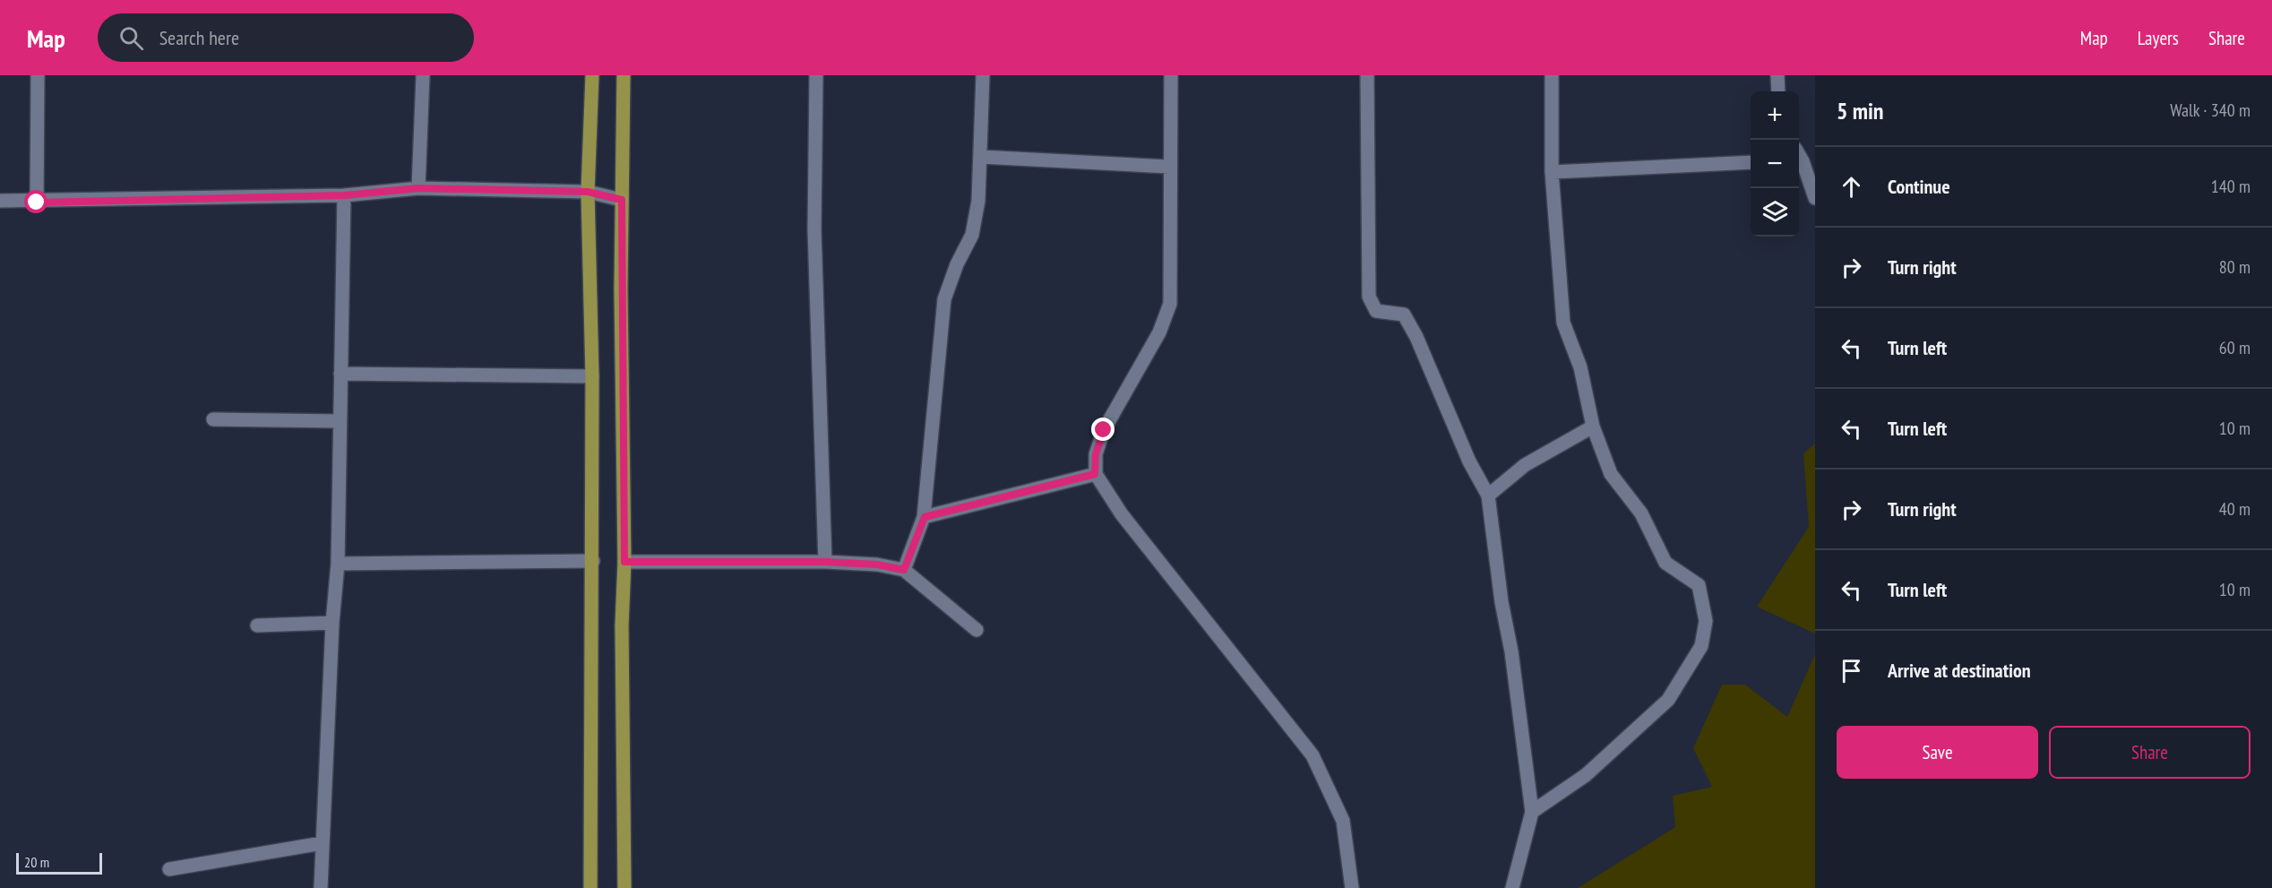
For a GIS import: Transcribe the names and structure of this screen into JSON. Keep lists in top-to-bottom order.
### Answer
{
  "scale_bar": "20 m",
  "page": {
    "header": "Map",
    "search": "Search here",
    "nav": ["Map", "Layers", "Share"],
    "heading": ["5 min", "Walk · 340 m"],
    "map_buttons": ["+", "−"],
    "list": [
      ["Continue", "140 m"],
      ["Turn right", "80 m"],
      ["Turn left", "60 m"],
      ["Turn left", "10 m"],
      ["Turn right", "40 m"],
      ["Turn left", "10 m"],
      "Arrive at destination"
    ],
    "buttons": ["Save", "Share"],
    "scale": "20 m"
  }
}
